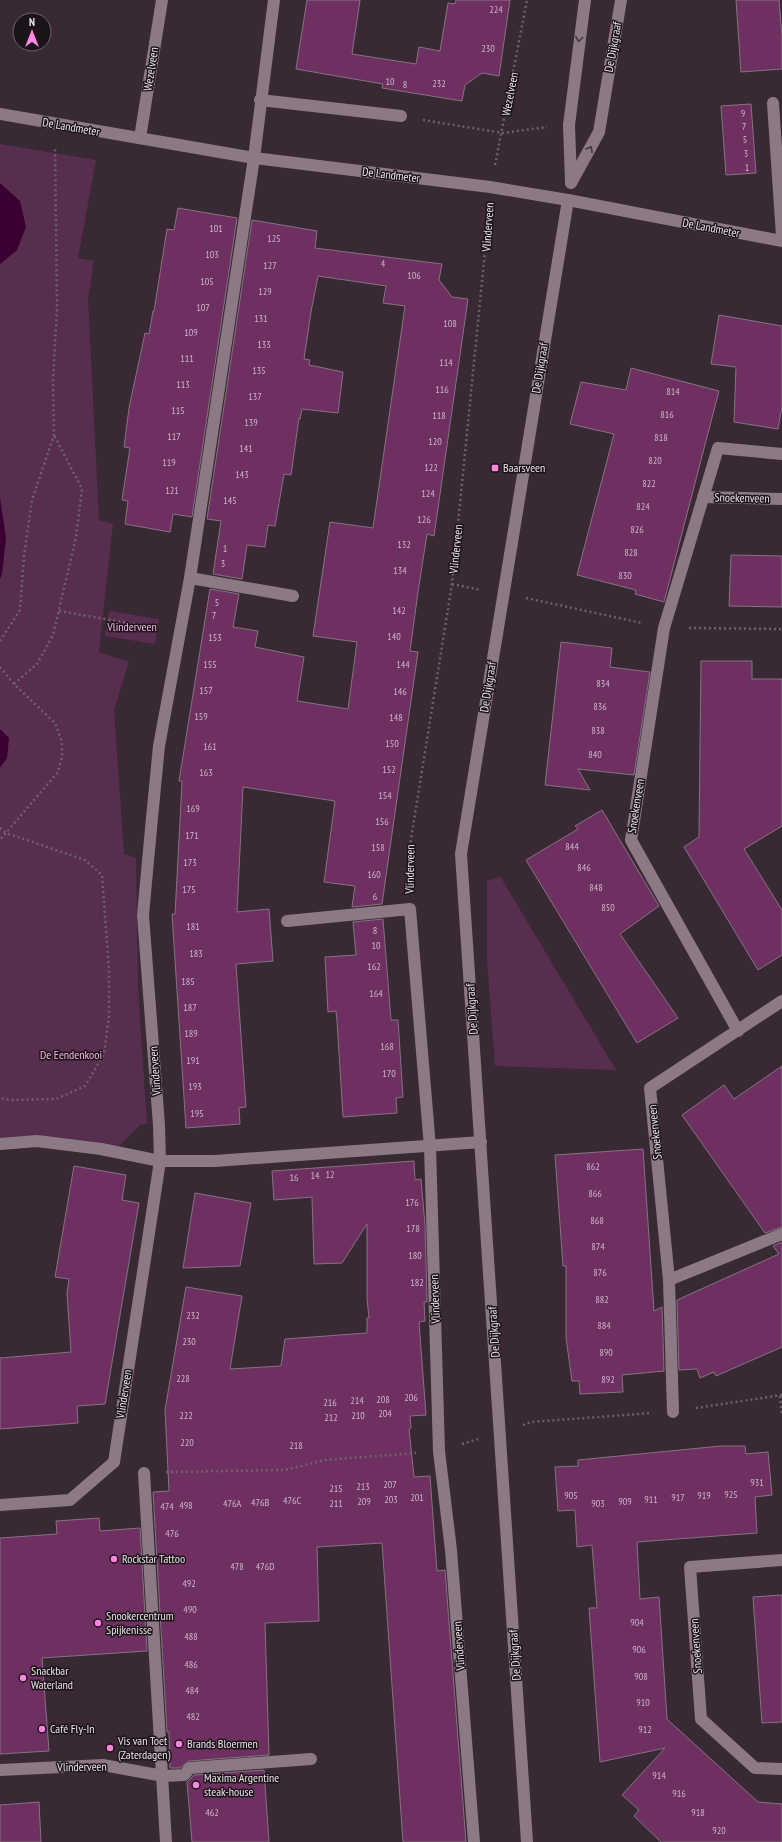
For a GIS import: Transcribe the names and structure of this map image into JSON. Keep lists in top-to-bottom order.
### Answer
{
  "streets": {
    "street": [
      "De Dijkgraaf",
      "Wezelveen",
      "De Landmeter",
      "Vlinderveen",
      "Snoekenveen"
    ]
  },
  "crossings": [
    ["De Dijkgraaf", "De Landmeter"],
    ["Wezelveen", "De Landmeter"],
    ["Wezelveen", "Vlinderveen"],
    ["De Landmeter", "Vlinderveen"]
  ],
  "parks": ["Vlinderveen", "De Eendenkooi"],
  "places": {
    "transit": ["Baarsveen"],
    "other": [
      "Rockstar Tattoo",
      "Snookercentrum Spijkenisse",
      "Snackbar Waterland",
      "Café Fly-In",
      "Brands Bloermen",
      "Vis van Toet (Zaterdagen)",
      "Maxima Argentine steak-house"
    ]
  },
  "house_numbers": [
    "224",
    "230",
    "10",
    "232",
    "8",
    "9",
    "7",
    "5",
    "3",
    "1",
    "101",
    "125",
    "103",
    "4",
    "127",
    "106",
    "105",
    "129",
    "107",
    "131",
    "108",
    "109",
    "133",
    "111",
    "114",
    "135",
    "113",
    "116",
    "814",
    "137",
    "115",
    "816",
    "118",
    "139",
    "117",
    "818",
    "120",
    "141",
    "820",
    "119",
    "122",
    "143",
    "822",
    "121",
    "124",
    "145",
    "824",
    "126",
    "826",
    "132",
    "1",
    "828",
    "3",
    "134",
    "830",
    "5",
    "142",
    "7",
    "140",
    "153",
    "155",
    "144",
    "834",
    "157",
    "146",
    "836",
    "159",
    "148",
    "838",
    "150",
    "161",
    "840",
    "152",
    "163",
    "154",
    "169",
    "156",
    "171",
    "844",
    "158",
    "173",
    "846",
    "160",
    "848",
    "175",
    "6",
    "850",
    "181",
    "8",
    "10",
    "183",
    "162",
    "185",
    "164",
    "187",
    "189",
    "168",
    "191",
    "170",
    "193",
    "195",
    "862",
    "12",
    "14",
    "16",
    "866",
    "176",
    "868",
    "178",
    "874",
    "180",
    "876",
    "182",
    "882",
    "232",
    "884",
    "230",
    "890",
    "228",
    "892",
    "206",
    "208",
    "214",
    "216",
    "204",
    "222",
    "210",
    "212",
    "220",
    "218",
    "931",
    "207",
    "213",
    "215",
    "925",
    "905",
    "919",
    "201",
    "917",
    "203",
    "911",
    "476C",
    "209",
    "909",
    "476B",
    "476A",
    "211",
    "903",
    "498",
    "474",
    "476",
    "478",
    "476D",
    "492",
    "490",
    "904",
    "488",
    "906",
    "486",
    "908",
    "484",
    "910",
    "482",
    "912",
    "914",
    "916",
    "462",
    "918",
    "920"
  ],
  "north": "top"
}
